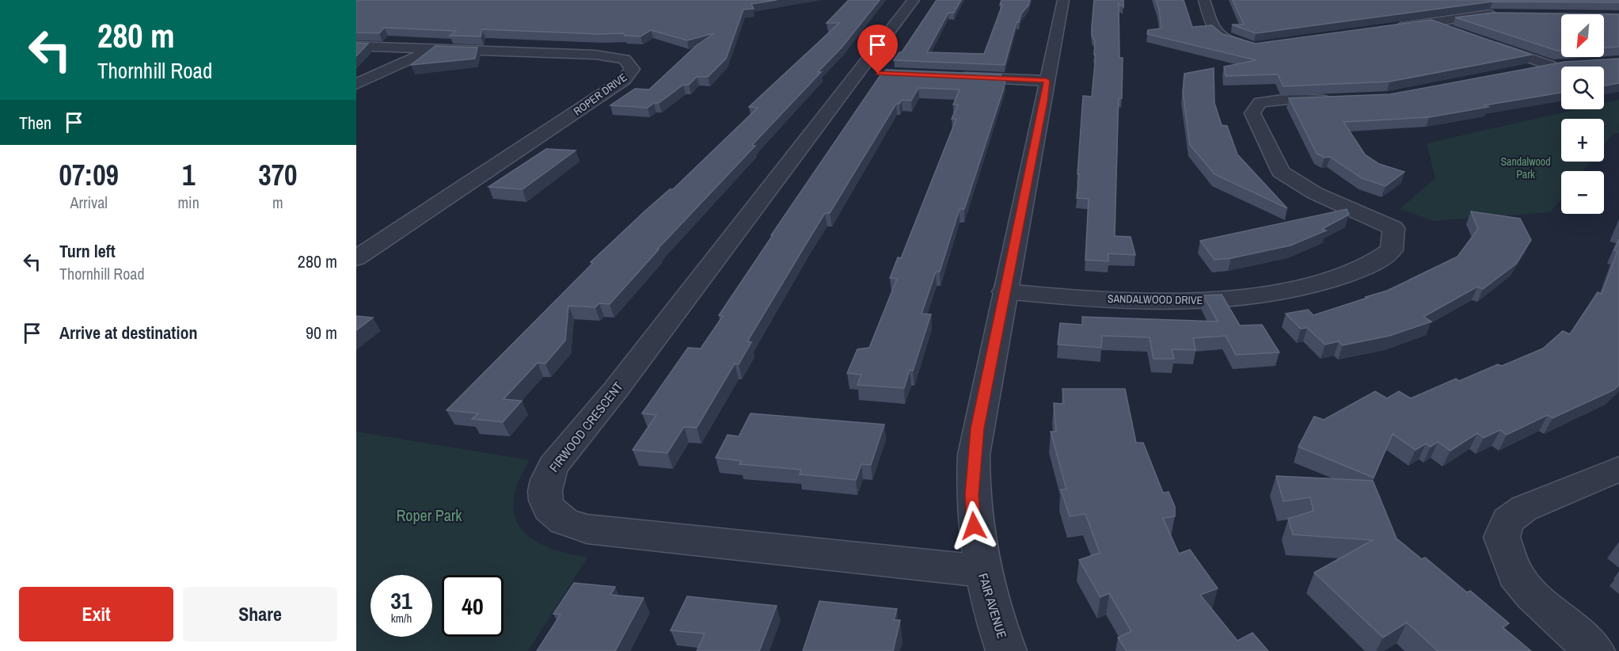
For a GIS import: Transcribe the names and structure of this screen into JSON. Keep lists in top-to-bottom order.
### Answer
{
  "streets": {
    "street": [
      "ROPER DRIVE",
      "SANDALWOOD DRIVE",
      "FIRWOOD CRESCENT",
      "FAIR AVENUE"
    ]
  },
  "crossings": [
    ["SANDALWOOD DRIVE", "FAIR AVENUE"],
    ["FIRWOOD CRESCENT", "FAIR AVENUE"]
  ],
  "parks": ["Sandalwood Park", "Roper Park"],
  "north": "bottom left",
  "page": {
    "turn": ["280 m", "Thornhill Road"],
    "map_buttons": ["+", "−"],
    "then": "Then",
    "eta": [
      "07:09",
      "Arrival",
      "1",
      "min",
      "370",
      "m"
    ],
    "list": [
      {
        "name": "Turn left",
        "note": "Thornhill Road",
        "value": "280 m"
      },
      {
        "name": "Arrive at destination",
        "value": "90 m"
      }
    ],
    "speed": "31 km/h",
    "limit": "40",
    "buttons": ["Exit", "Share"]
  }
}
